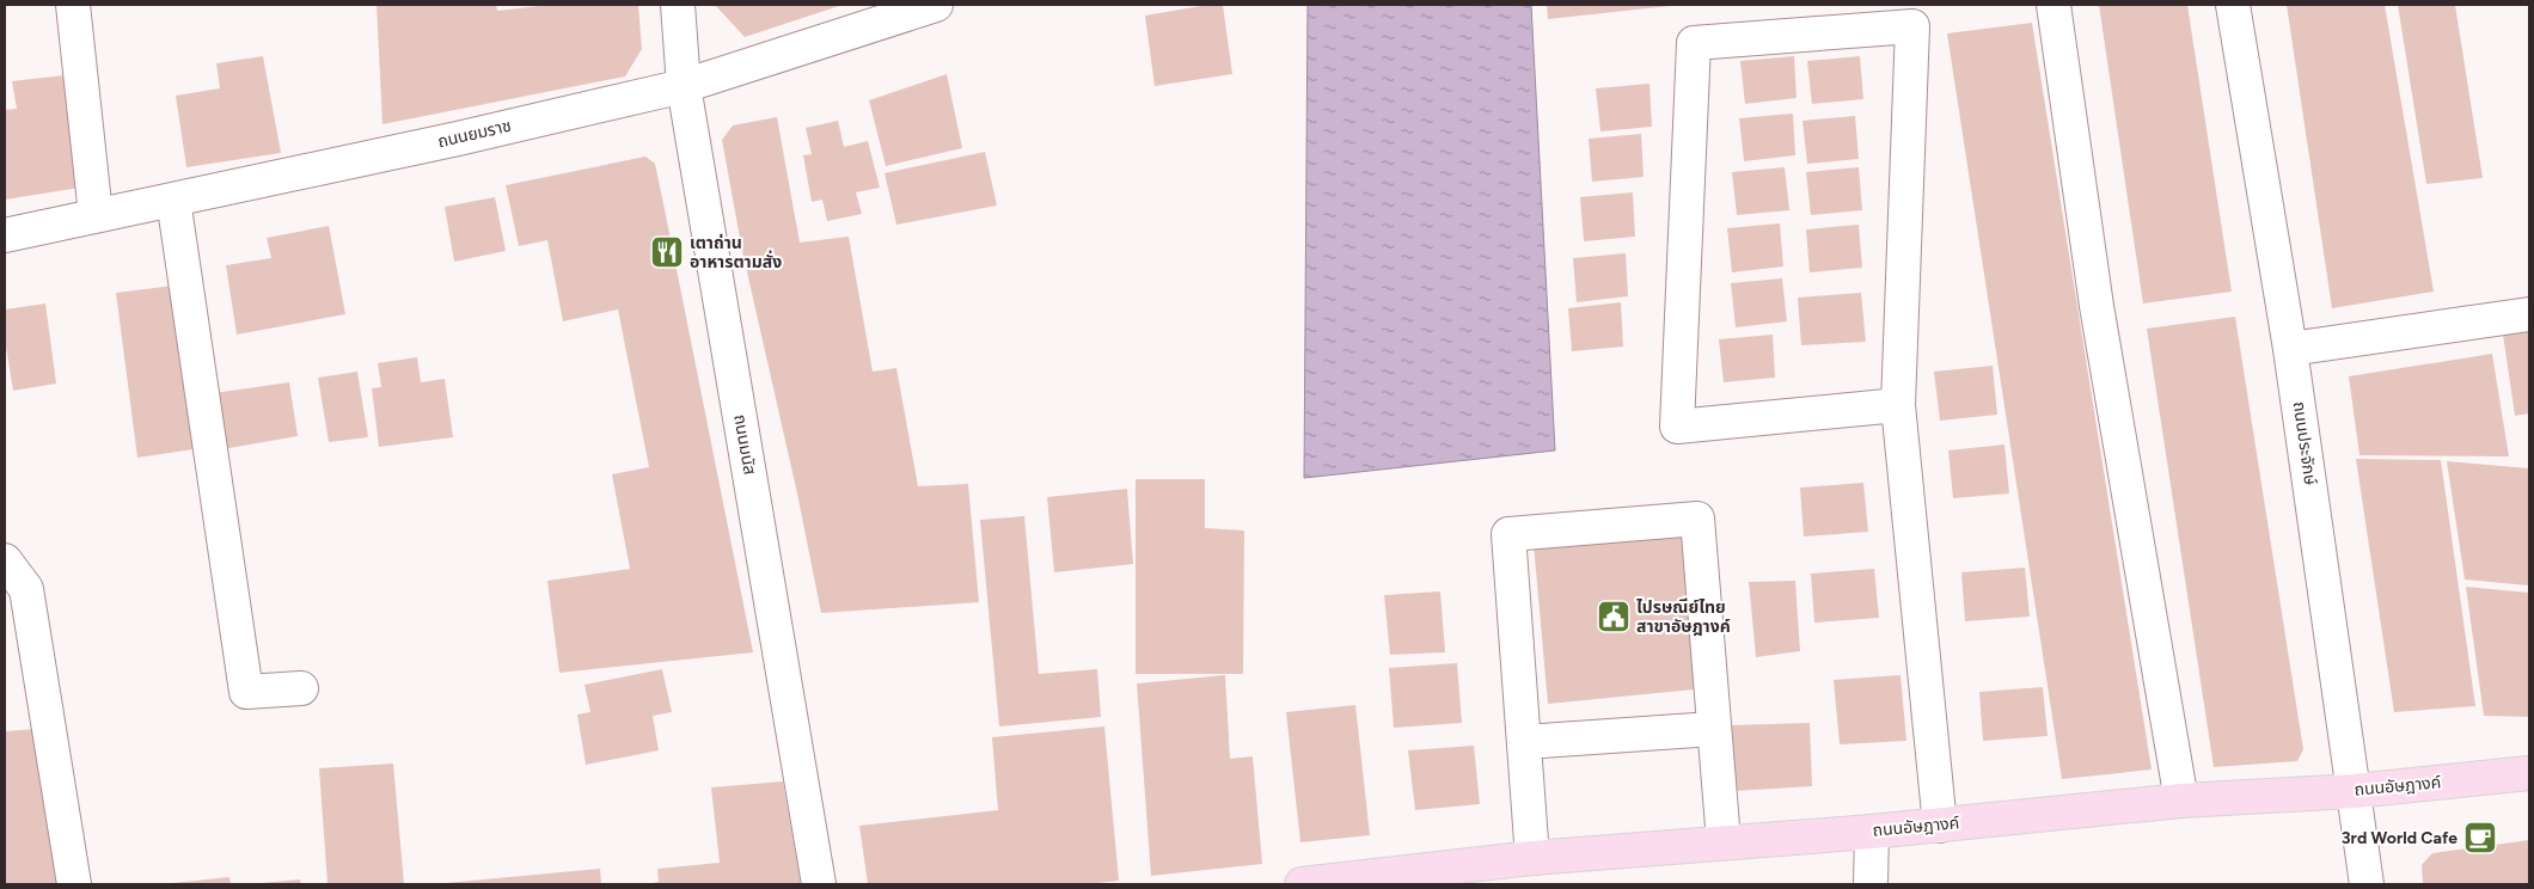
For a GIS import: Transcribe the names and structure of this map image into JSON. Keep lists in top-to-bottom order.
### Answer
{
  "streets": {
    "main road": ["ถนนอัษฎางค์"],
    "street": ["ถนนยมราช", "ถนนประจักษ์", "ถนนมนัส"]
  },
  "crossings": [
    ["ถนนยมราช", "ถนนมนัส"],
    ["ถนนประจักษ์", "ถนนอัษฎางค์"]
  ],
  "places": {
    "restaurant": ["เตาถ่าน อาหารตามสั่ง"],
    "public building": ["ไปรษณีย์ไทย สาขาอัษฎางค์"],
    "cafe": ["3rd World Cafe"]
  }
}
